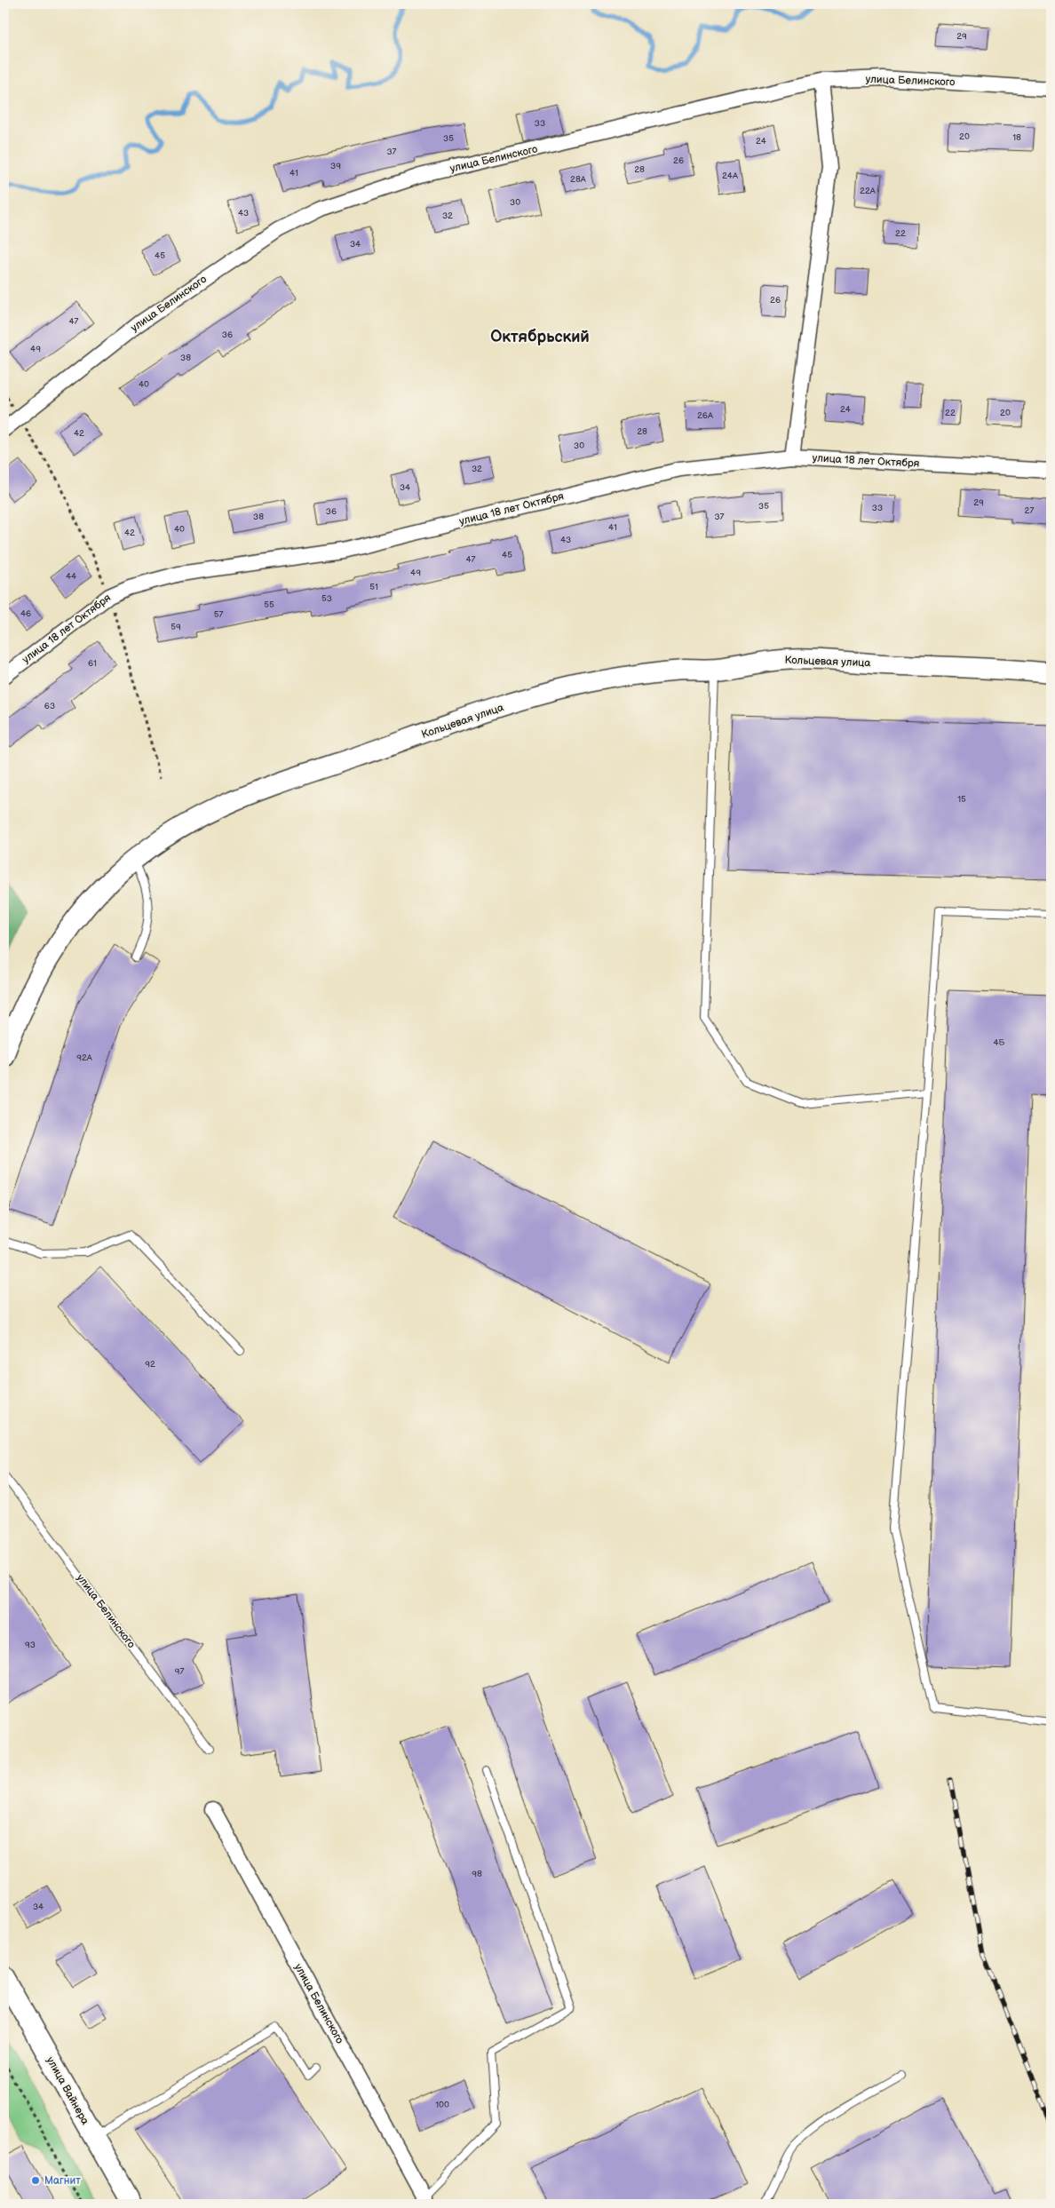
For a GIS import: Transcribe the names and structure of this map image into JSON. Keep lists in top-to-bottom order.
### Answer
{
  "streets": {
    "street": [
      "улица Белинского",
      "улица 18 лет Октября",
      "Кольцевая улица",
      "улица Вайнера"
    ]
  },
  "districts": ["Октябрьский"],
  "places": ["Магнит"],
  "house_numbers": [
    "29",
    "33",
    "20",
    "18",
    "35",
    "24",
    "37",
    "26",
    "39",
    "28",
    "41",
    "24А",
    "28А",
    "22А",
    "30",
    "43",
    "32",
    "22",
    "34",
    "45",
    "26",
    "47",
    "36",
    "49",
    "38",
    "40",
    "24",
    "22",
    "20",
    "26А",
    "28",
    "42",
    "30",
    "32",
    "34",
    "29",
    "35",
    "33",
    "27",
    "36",
    "38",
    "37",
    "41",
    "40",
    "42",
    "43",
    "45",
    "47",
    "49",
    "44",
    "51",
    "53",
    "55",
    "46",
    "57",
    "59",
    "61",
    "63",
    "15",
    "4Б",
    "92А",
    "92",
    "93",
    "97",
    "98",
    "34",
    "100"
  ]
}
